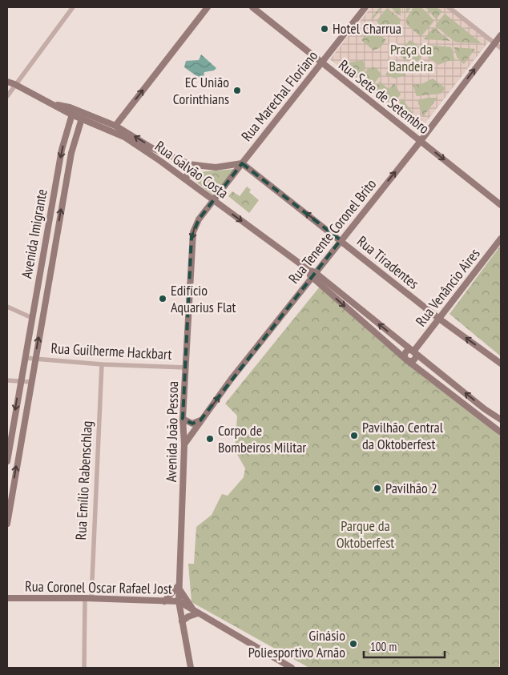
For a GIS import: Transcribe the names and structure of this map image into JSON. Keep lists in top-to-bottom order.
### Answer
{
  "streets": {
    "street": [
      "Rua Marechal Floriano",
      "Rua Sete de Setembro",
      "Rua Galvão Costa",
      "Rua Tenente Coronel Brito",
      "Avenida Imigrante",
      "Rua Tiradentes",
      "Rua Venâncio Aires",
      "Rua Guilherme Hackbart",
      "Avenida João Pessoa",
      "Rua Emílio Rabenschlag",
      "Rua Coronel Oscar Rafael Jost"
    ]
  },
  "crossings": [
    ["Rua Marechal Floriano", "Rua Sete de Setembro"],
    ["Rua Marechal Floriano", "Rua Galvão Costa"],
    ["Rua Marechal Floriano", "Rua Tiradentes"],
    ["Rua Marechal Floriano", "Avenida João Pessoa"],
    ["Rua Sete de Setembro", "Rua Tenente Coronel Brito"],
    ["Rua Galvão Costa", "Rua Tenente Coronel Brito"],
    ["Rua Galvão Costa", "Avenida Imigrante"],
    ["Rua Galvão Costa", "Rua Tiradentes"],
    ["Rua Galvão Costa", "Rua Venâncio Aires"],
    ["Rua Galvão Costa", "Avenida João Pessoa"],
    ["Rua Tenente Coronel Brito", "Rua Tiradentes"],
    ["Rua Tenente Coronel Brito", "Avenida João Pessoa"],
    ["Avenida Imigrante", "Rua Guilherme Hackbart"],
    ["Rua Tiradentes", "Rua Venâncio Aires"],
    ["Rua Guilherme Hackbart", "Avenida João Pessoa"],
    ["Rua Guilherme Hackbart", "Rua Emílio Rabenschlag"],
    ["Avenida João Pessoa", "Rua Coronel Oscar Rafael Jost"],
    ["Rua Emílio Rabenschlag", "Rua Coronel Oscar Rafael Jost"]
  ],
  "one_way": ["Rua Tenente Coronel Brito", "Rua Tiradentes", "Avenida João Pessoa"],
  "parks": ["Praça da Bandeira", "Parque da Oktoberfest"],
  "places": [
    "Hotel Charrua",
    "EC União Corinthians",
    "Edifício Aquarius Flat",
    "Pavilhão Central da Oktoberfest",
    "Corpo de Bombeiros Militar",
    "Pavilhão 2",
    "Ginásio Poliesportivo Arnão"
  ],
  "scale_bar": "100 m"
}
